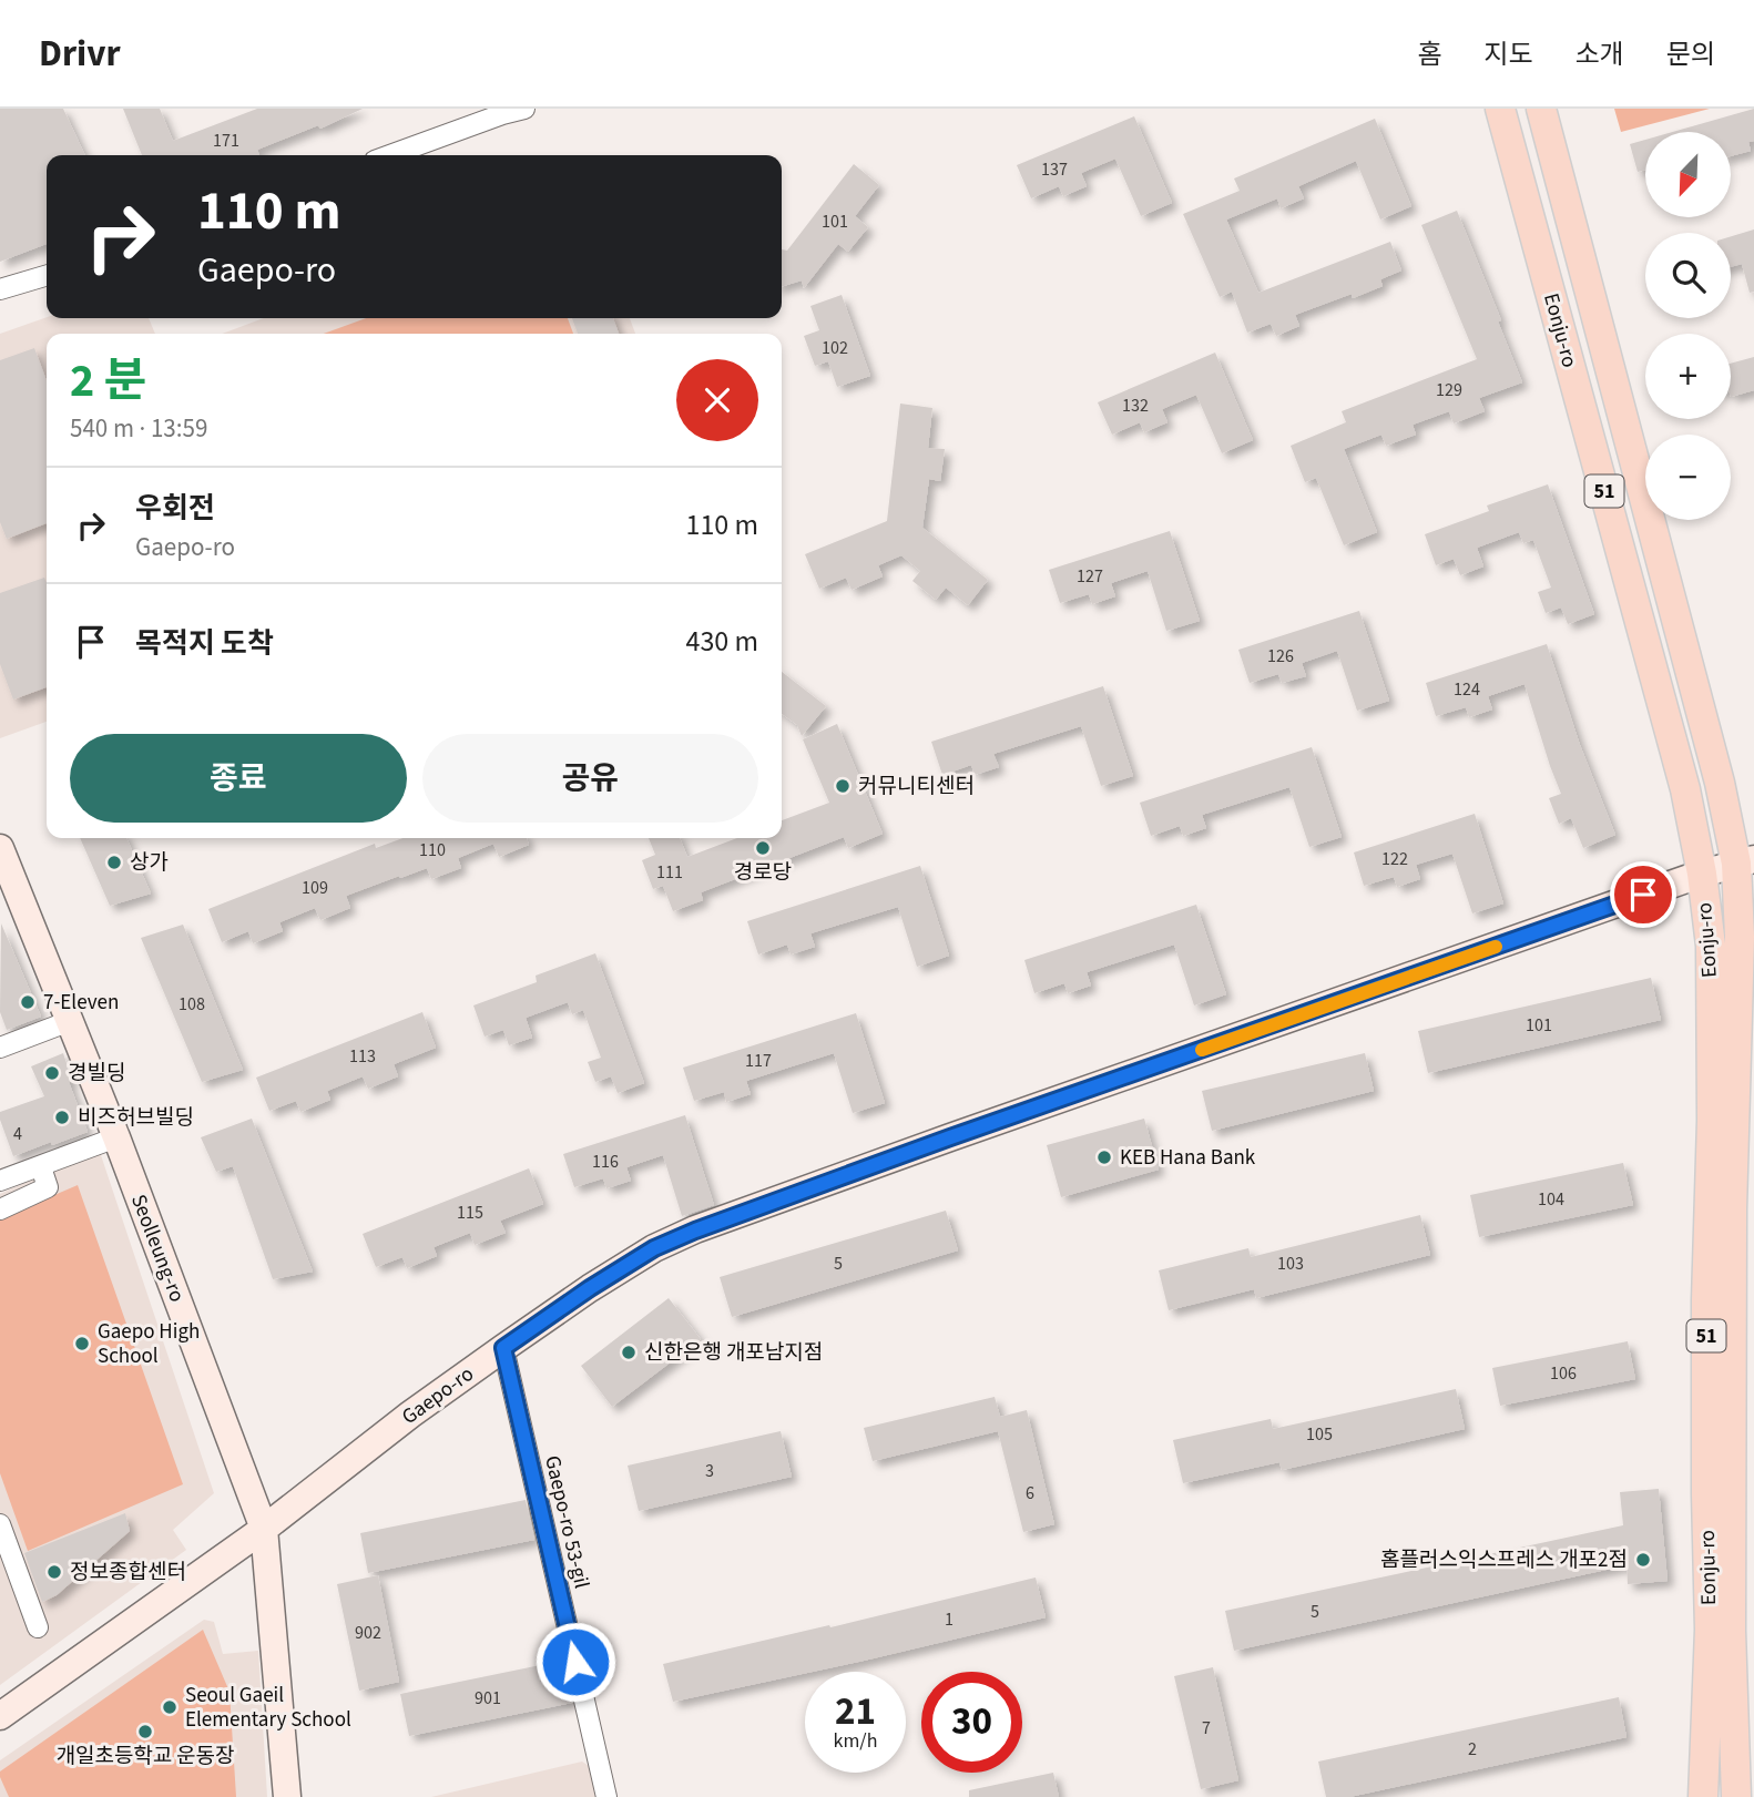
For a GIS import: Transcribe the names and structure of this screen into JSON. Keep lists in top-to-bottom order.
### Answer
{
  "streets": {
    "main road": ["Eonju-ro", "51"],
    "street": ["Seolleung-ro", "Gaepo-ro", "Gaepo-ro 53-gil"]
  },
  "crossings": [
    ["Eonju-ro", "Gaepo-ro"],
    ["Seolleung-ro", "Gaepo-ro"],
    ["Gaepo-ro", "Gaepo-ro 53-gil"]
  ],
  "places": [
    "커뮤니티센터",
    "경로당",
    "상가",
    "7-Eleven",
    "경빌딩",
    "비즈허브빌딩",
    "KEB Hana Bank",
    "Gaepo High School",
    "신한은행 개포남지점",
    "홈플러스익스프레스 개포2점",
    "정보종합센터",
    "Seoul Gaeil Elementary School",
    "개일초등학교 운동장"
  ],
  "house_numbers": [
    "171",
    "137",
    "101",
    "102",
    "129",
    "132",
    "127",
    "126",
    "124",
    "110",
    "122",
    "111",
    "109",
    "108",
    "101",
    "113",
    "117",
    "4",
    "116",
    "104",
    "115",
    "5",
    "103",
    "106",
    "105",
    "3",
    "6",
    "5",
    "1",
    "902",
    "901",
    "7",
    "2"
  ],
  "north": "bottom left",
  "page": {
    "header": "Drivr",
    "nav": [
      "홈",
      "지도",
      "소개",
      "문의"
    ],
    "map_buttons": ["+", "−"],
    "turn": ["110 m", "Gaepo-ro"],
    "heading": ["2 분", "540 m · 13:59"],
    "list": [
      {
        "name": "우회전",
        "note": "Gaepo-ro",
        "value": "110 m"
      },
      {
        "name": "목적지 도착",
        "value": "430 m"
      }
    ],
    "buttons": ["종료", "공유"],
    "speed": "21 km/h",
    "limit": "30"
  }
}
